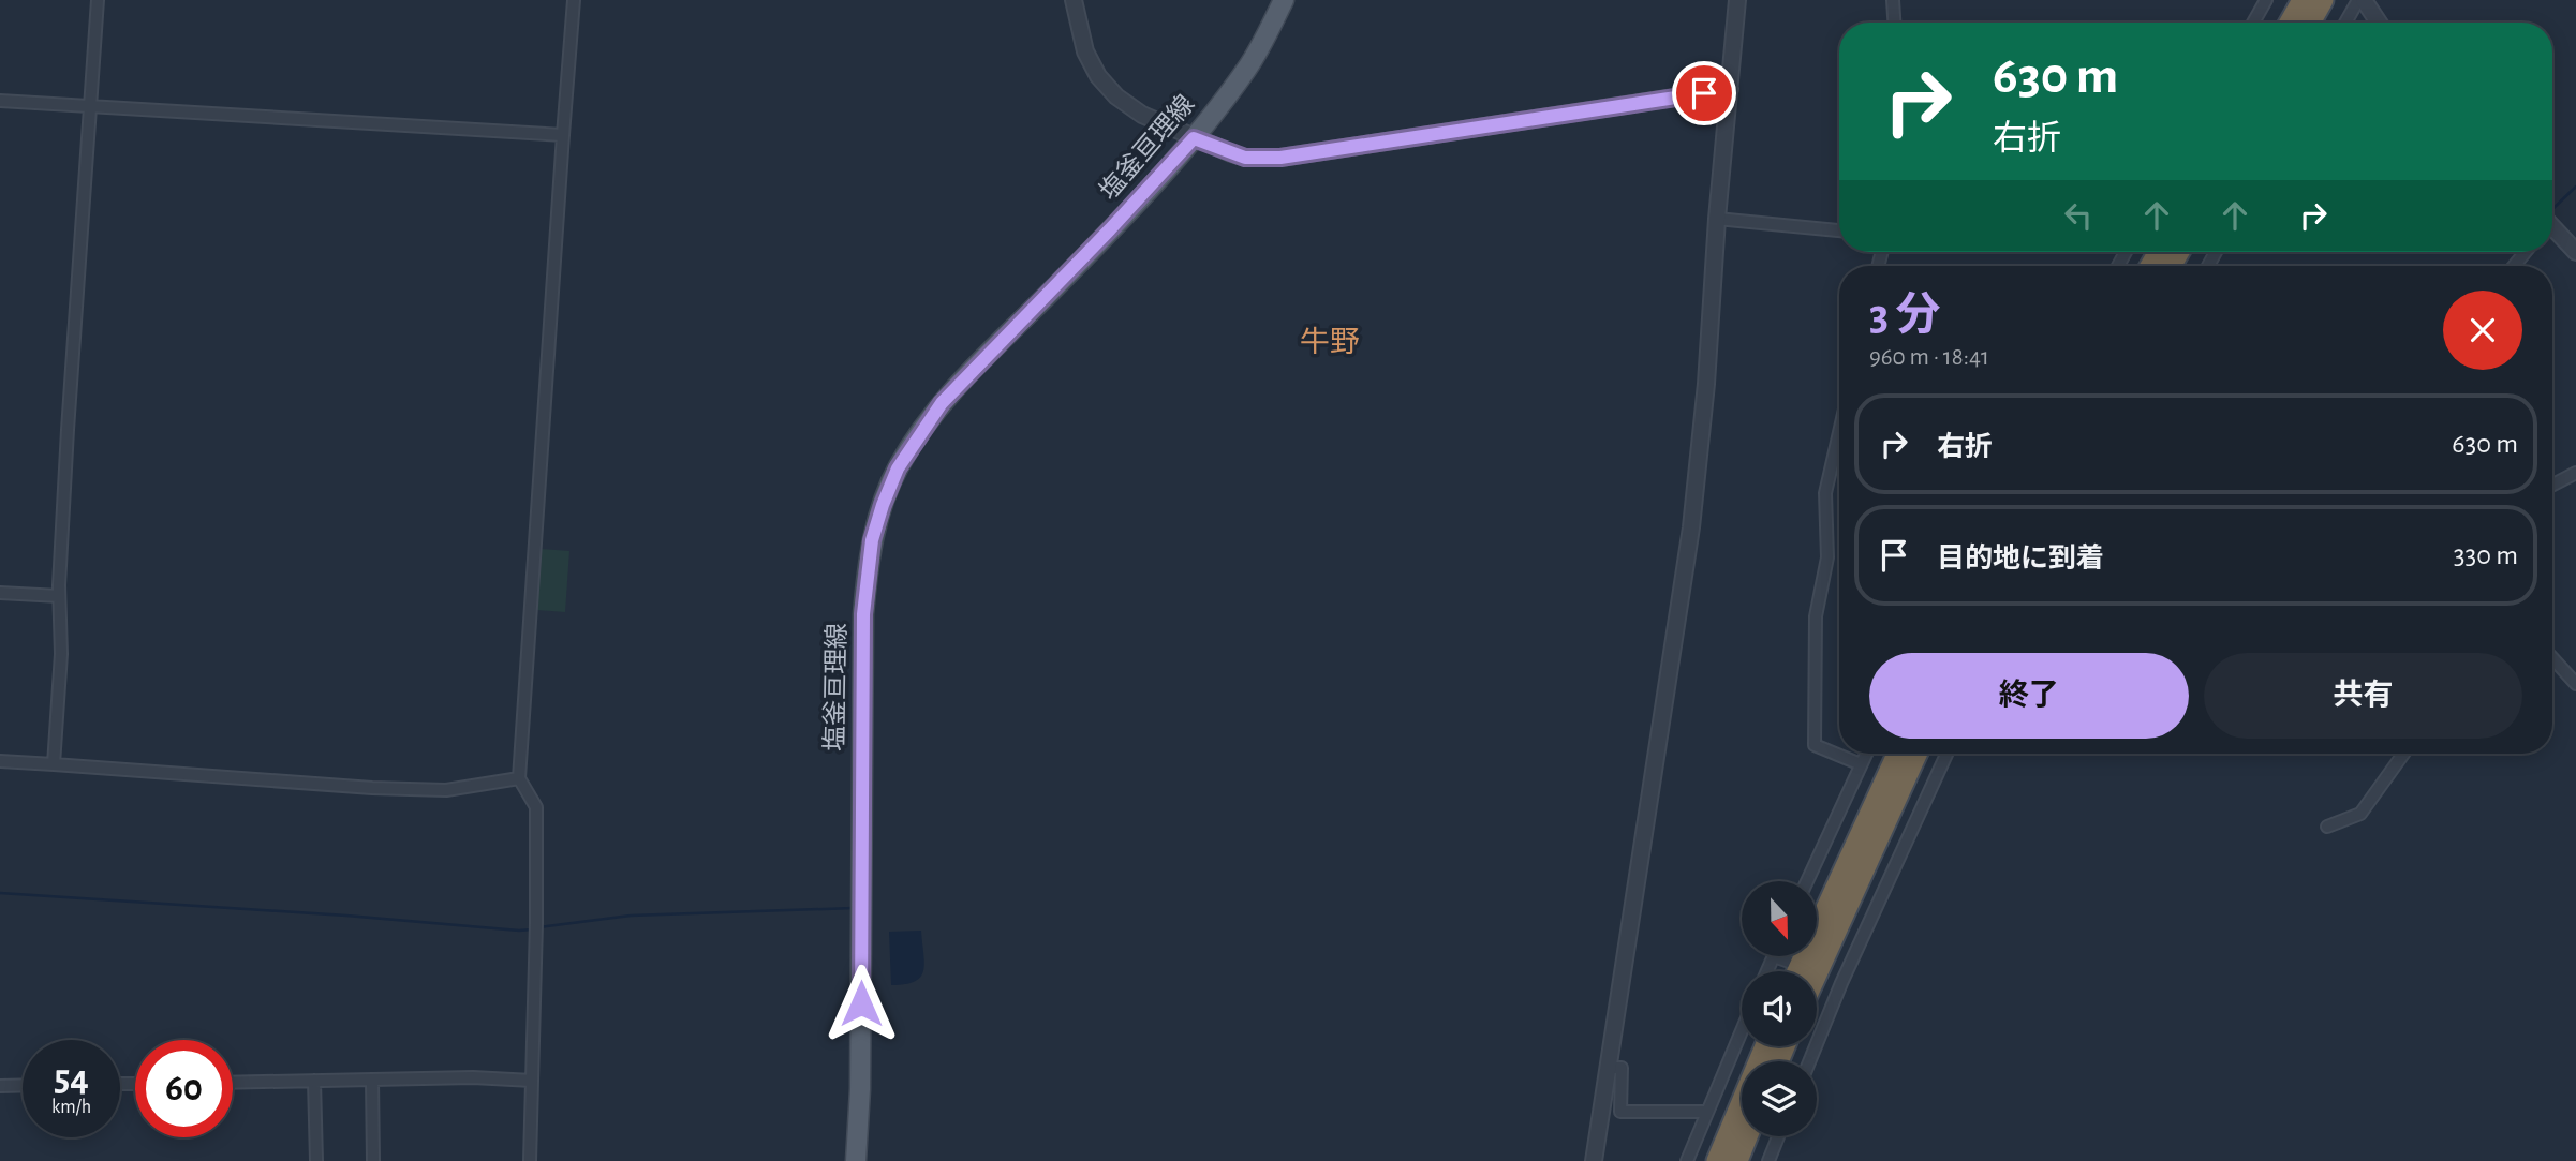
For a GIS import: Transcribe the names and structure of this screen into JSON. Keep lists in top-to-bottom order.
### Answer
{
  "streets": {
    "main road": ["塩釜亘理線"]
  },
  "districts": ["牛野"],
  "north": "bottom",
  "page": {
    "turn": ["630 m", "右折"],
    "heading": ["3 分", "960 m · 18:41"],
    "list": [
      {
        "name": "右折",
        "value": "630 m"
      },
      {
        "name": "目的地に到着",
        "value": "330 m"
      }
    ],
    "buttons": ["終了", "共有"],
    "speed": "54 km/h",
    "limit": "60"
  }
}
